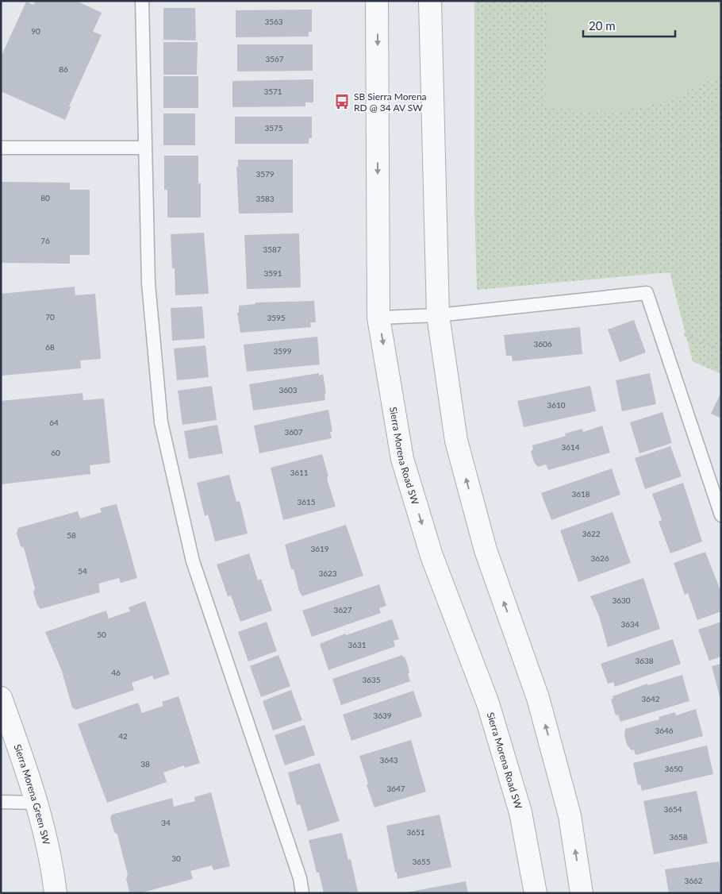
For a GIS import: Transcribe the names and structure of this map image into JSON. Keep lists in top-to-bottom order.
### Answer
{
  "streets": {
    "street": ["Sierra Morena Road SW", "Sierra Morena Green SW"]
  },
  "places": {
    "bus stop": ["SB Sierra Morena RD @ 34 AV SW"]
  },
  "house_numbers": [
    "3563",
    "90",
    "3567",
    "86",
    "3571",
    "3575",
    "3579",
    "80",
    "3583",
    "76",
    "3587",
    "3591",
    "70",
    "3595",
    "3606",
    "68",
    "3599",
    "3603",
    "3610",
    "64",
    "3607",
    "3614",
    "60",
    "3611",
    "3618",
    "3615",
    "3622",
    "58",
    "3619",
    "3626",
    "54",
    "3623",
    "3630",
    "3627",
    "3634",
    "50",
    "3631",
    "3638",
    "46",
    "3635",
    "3642",
    "3639",
    "3646",
    "42",
    "3643",
    "38",
    "3650",
    "3647",
    "3654",
    "34",
    "3651",
    "3658",
    "30",
    "3655",
    "3662"
  ],
  "scale_bar": "20 m"
}
